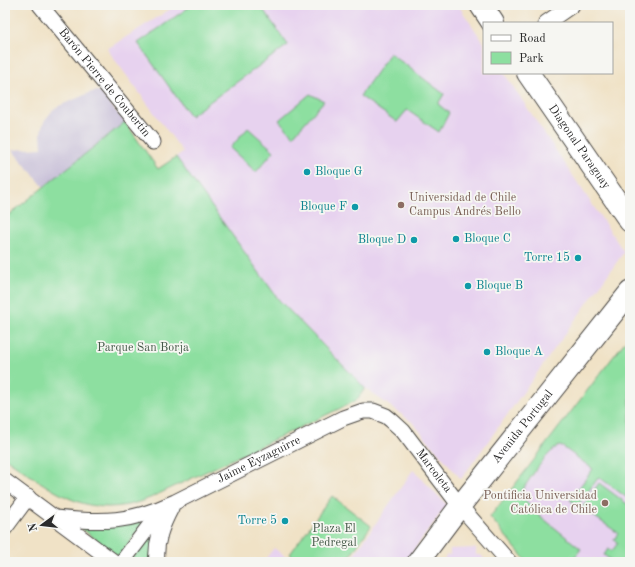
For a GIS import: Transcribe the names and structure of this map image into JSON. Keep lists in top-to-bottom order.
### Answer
{
  "streets": {
    "main road": ["Diagonal Paraguay", "Avenida Portugal"],
    "street": ["Barón Pierre de Coubertin", "Jaime Eyzaguirre", "Marcoleta"]
  },
  "crossings": [
    ["Avenida Portugal", "Marcoleta"],
    ["Jaime Eyzaguirre", "Marcoleta"]
  ],
  "parks": ["Parque San Borja", "Plaza El Pedregal"],
  "places": [
    "Bloque G",
    "Universidad de Chile Campus Andrés Bello",
    "Bloque F",
    "Bloque C",
    "Bloque D",
    "Torre 15",
    "Bloque B",
    "Bloque A",
    "Pontificia Universidad Católica de Chile",
    "Torre 5"
  ],
  "legend": ["Road", "Park"],
  "north": "left"
}
